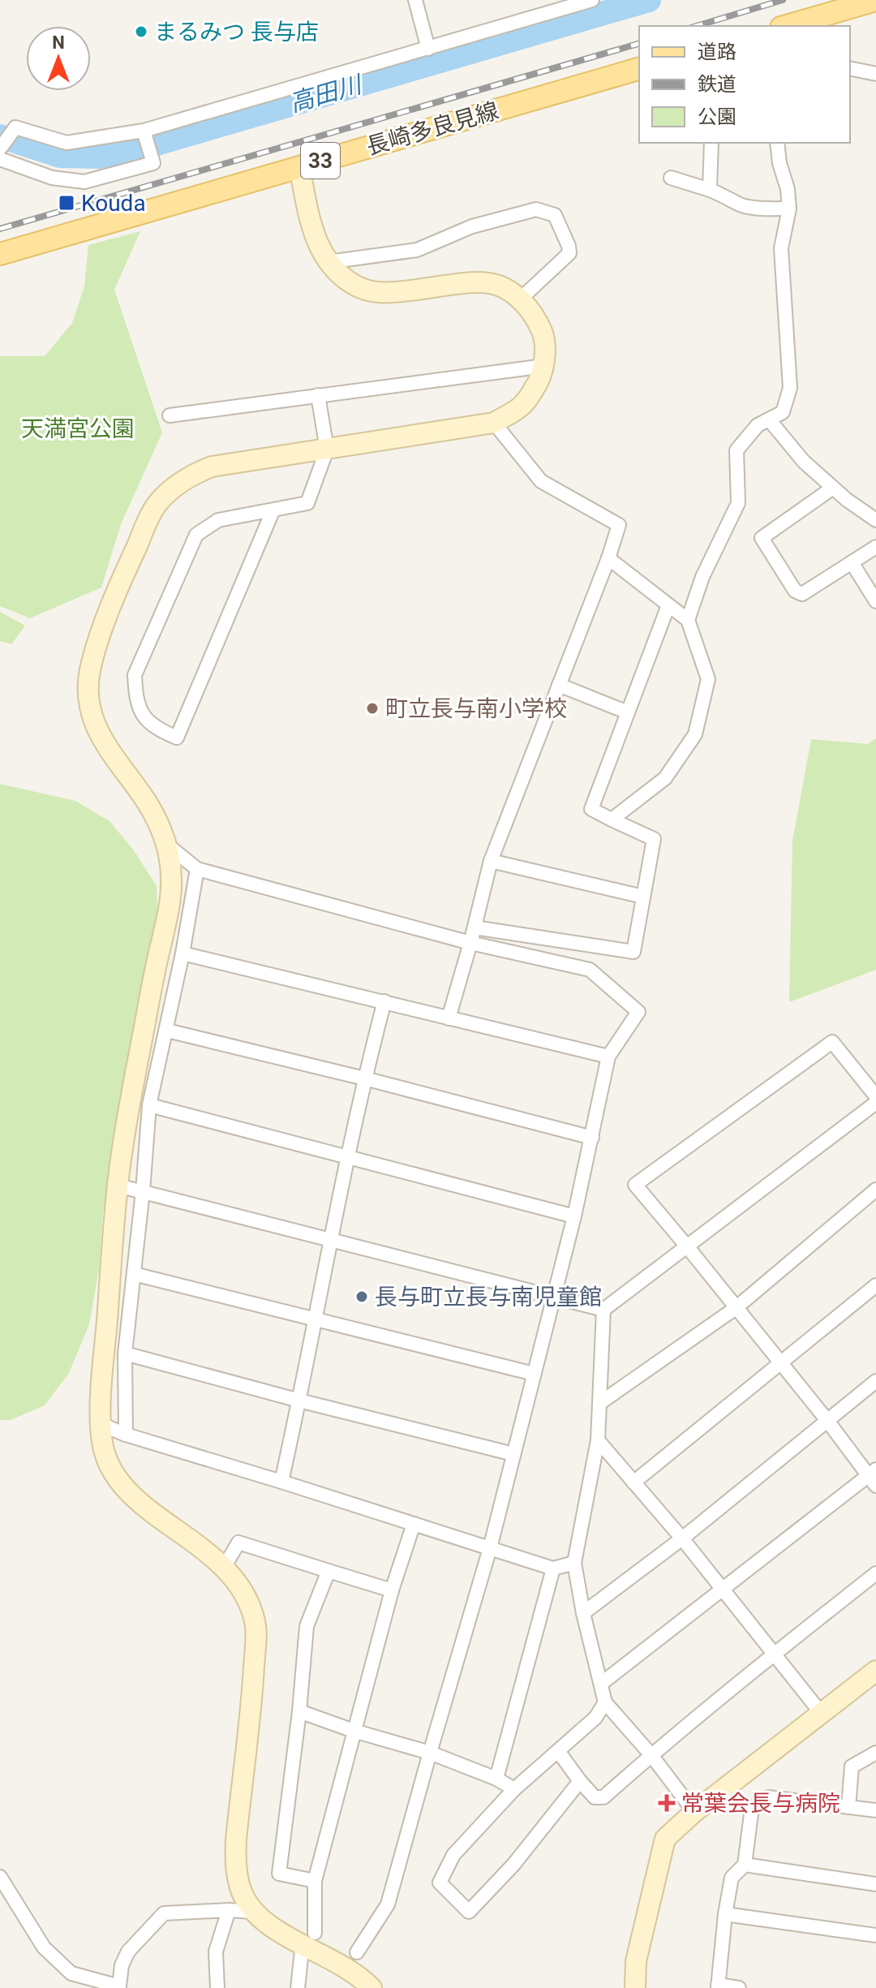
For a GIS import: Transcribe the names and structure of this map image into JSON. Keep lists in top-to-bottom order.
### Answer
{
  "streets": {
    "main road": ["長崎多良見線", "33"]
  },
  "water": ["高田川"],
  "parks": ["天満宮公園"],
  "places": {
    "other": ["まるみつ 長与店", "町立長与南小学校", "長与町立長与南児童館"],
    "transit": ["Kouda"],
    "health": ["常葉会長与病院"]
  },
  "legend": ["道路", "鉄道", "公園"],
  "north": "top"
}
